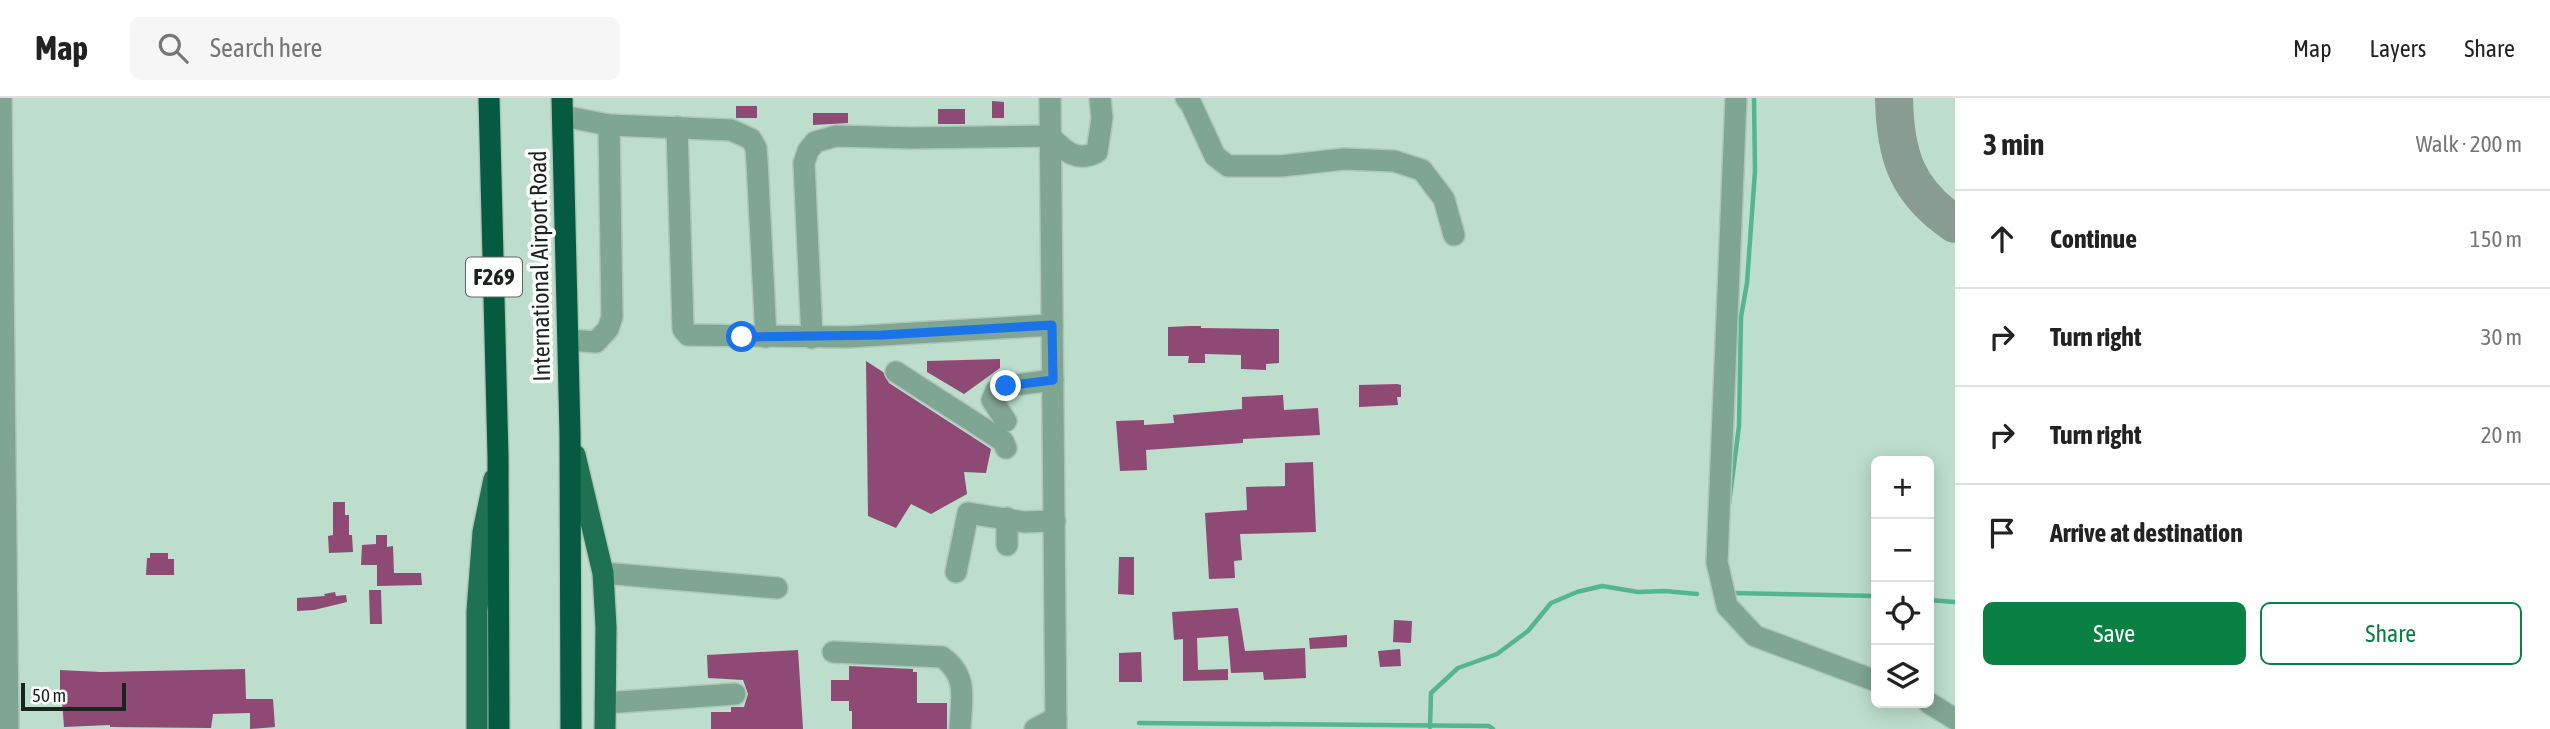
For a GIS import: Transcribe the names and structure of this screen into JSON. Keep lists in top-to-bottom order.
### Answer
{
  "streets": {
    "highway": ["International Airport Road", "F269"]
  },
  "scale_bar": "50 m",
  "page": {
    "header": "Map",
    "search": "Search here",
    "nav": ["Map", "Layers", "Share"],
    "heading": ["3 min", "Walk · 200 m"],
    "list": [
      ["Continue", "150 m"],
      ["Turn right", "30 m"],
      ["Turn right", "20 m"],
      "Arrive at destination"
    ],
    "map_buttons": ["+", "−"],
    "buttons": ["Save", "Share"],
    "scale": "50 m"
  }
}
